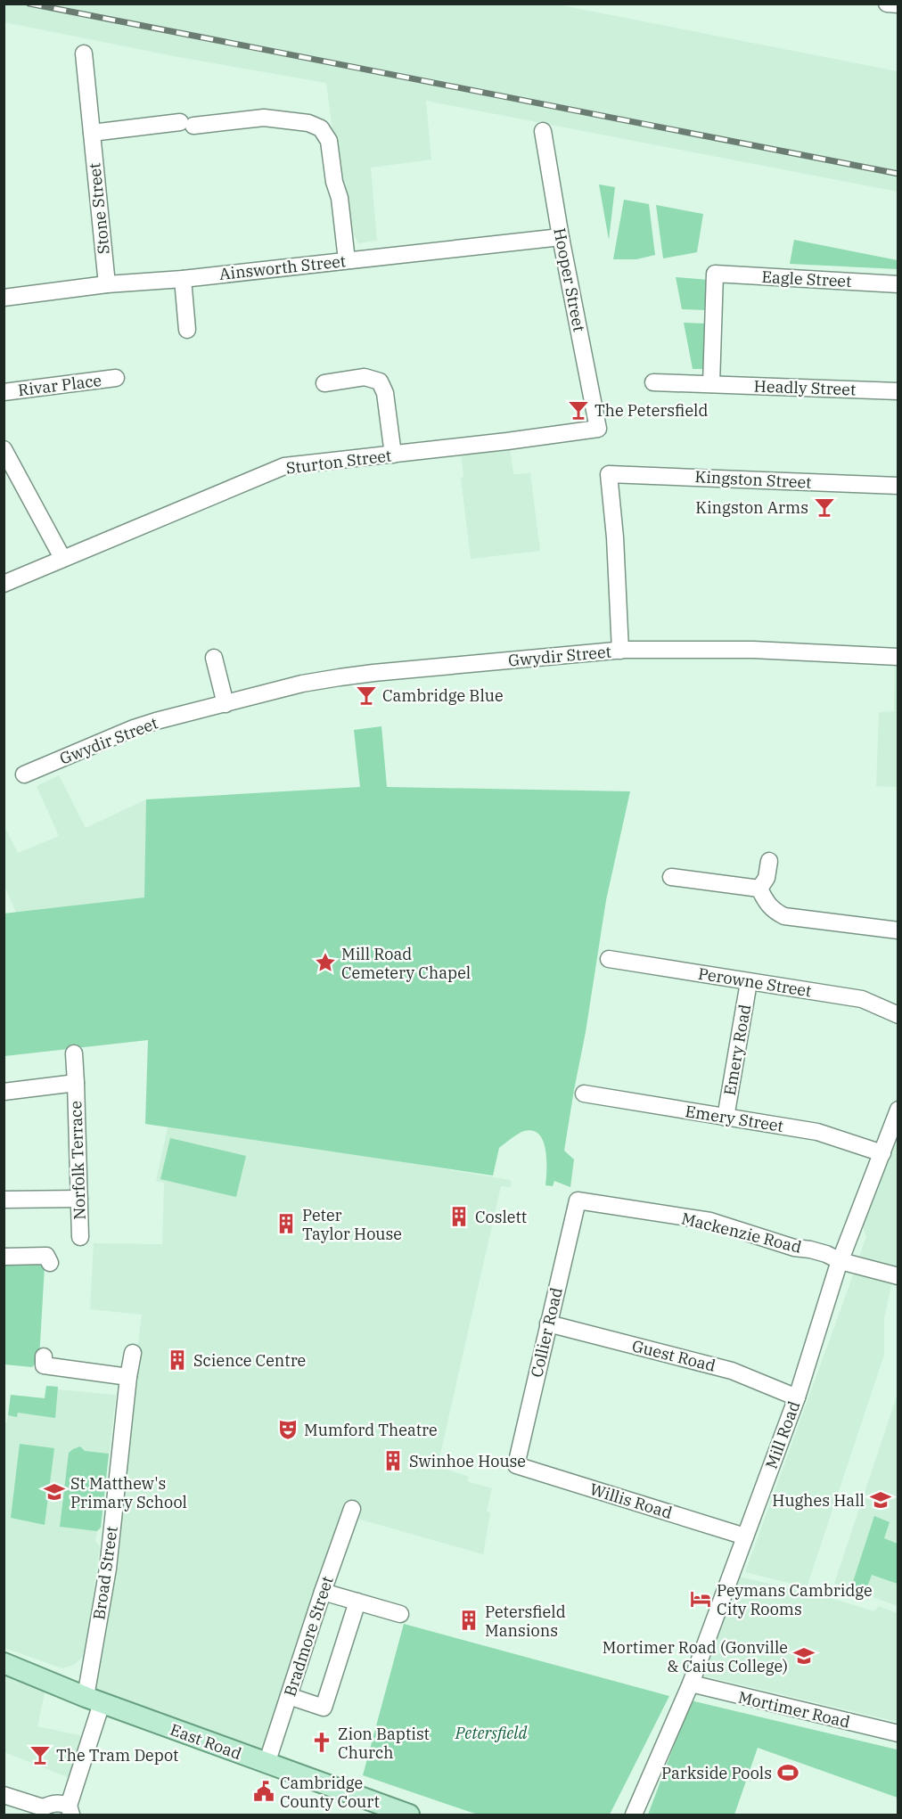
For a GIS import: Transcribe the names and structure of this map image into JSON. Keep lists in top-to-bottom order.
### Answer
{
  "streets": {
    "main road": ["East Road"],
    "street": [
      "Stone Street",
      "Ainsworth Street",
      "Eagle Street",
      "Hooper Street",
      "Rivar Place",
      "Headly Street",
      "Sturton Street",
      "Kingston Street",
      "Gwydir Street",
      "Perowne Street",
      "Emery Road",
      "Emery Street",
      "Norfolk Terrace",
      "Mackenzie Road",
      "Collier Road",
      "Guest Road",
      "Mill Road",
      "Willis Road",
      "Broad Street",
      "Bradmore Street",
      "Mortimer Road"
    ]
  },
  "crossings": [
    ["Stone Street", "Ainsworth Street"],
    ["Ainsworth Street", "Hooper Street"],
    ["Eagle Street", "Headly Street"],
    ["Hooper Street", "Sturton Street"],
    ["Kingston Street", "Gwydir Street"],
    ["Perowne Street", "Emery Road"],
    ["Emery Road", "Emery Street"],
    ["Emery Street", "Mill Road"],
    ["Mackenzie Road", "Collier Road"],
    ["Mackenzie Road", "Mill Road"],
    ["Collier Road", "Guest Road"],
    ["Collier Road", "Willis Road"],
    ["Guest Road", "Mill Road"],
    ["Mill Road", "Willis Road"],
    ["Mill Road", "Mortimer Road"],
    ["Broad Street", "East Road"],
    ["Bradmore Street", "East Road"]
  ],
  "parks": ["Petersfield"],
  "places": {
    "bar": [
      "The Petersfield",
      "Kingston Arms",
      "Cambridge Blue",
      "The Tram Depot"
    ],
    "place": ["Mill Road Cemetery Chapel"],
    "building": [
      "Coslett",
      "Peter Taylor House",
      "Science Centre",
      "Swinhoe House",
      "Petersfield Mansions"
    ],
    "theatre": ["Mumford Theatre"],
    "school or university": ["St Matthew's Primary School", "Hughes Hall", "Mortimer Road (Gonville & Caius College)"],
    "hotel": ["Peymans Cambridge City Rooms"],
    "church": ["Zion Baptist Church"],
    "sports": ["Parkside Pools"],
    "public building": ["Cambridge County Court"]
  }
}
